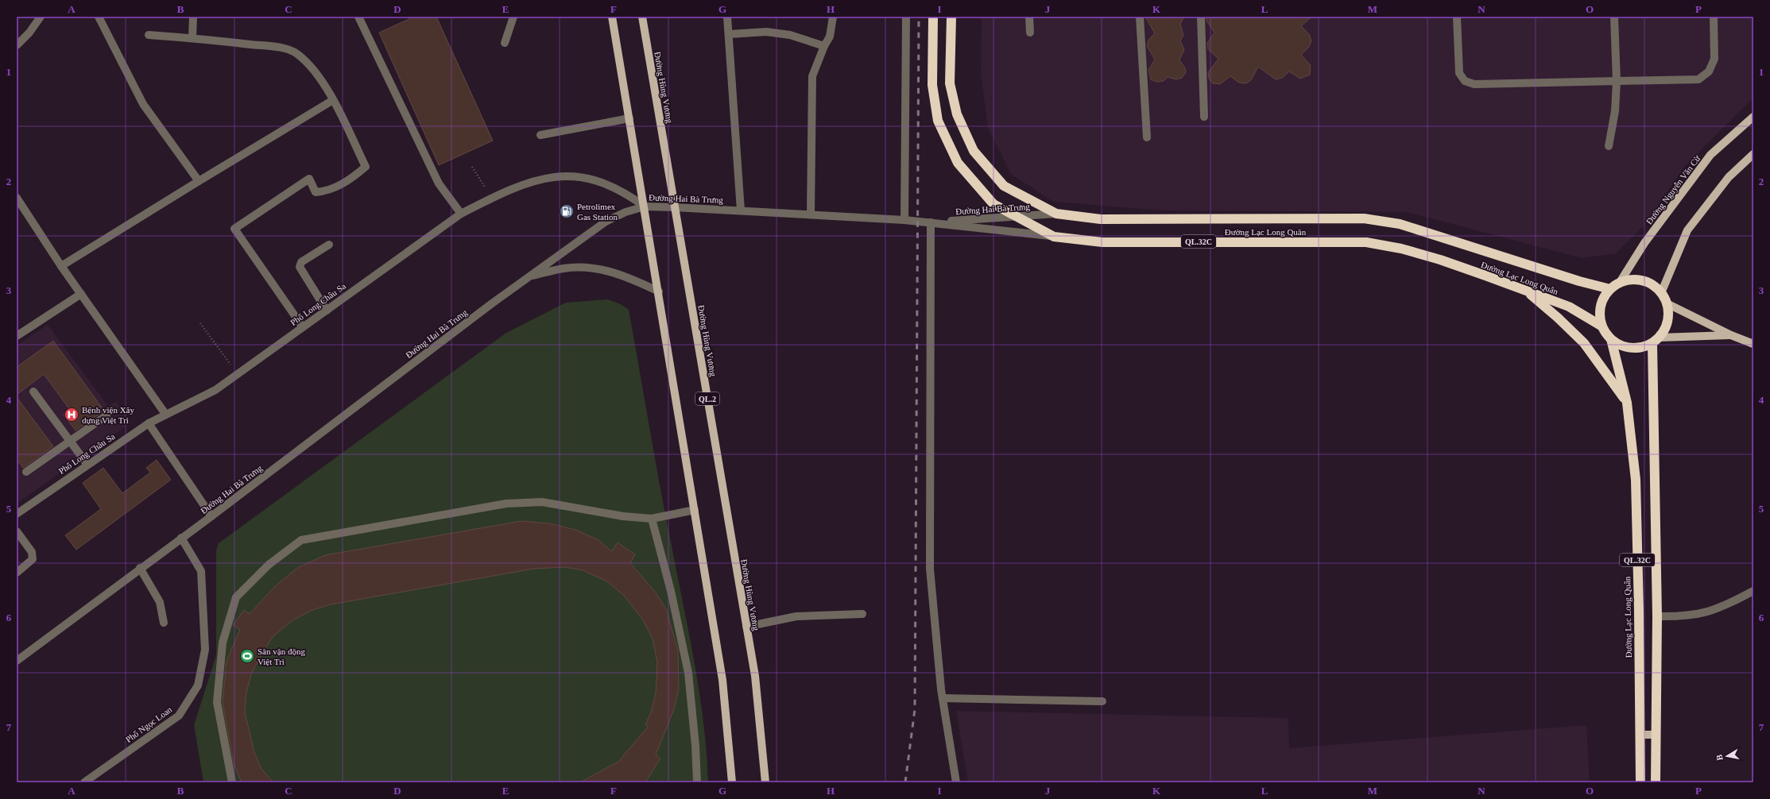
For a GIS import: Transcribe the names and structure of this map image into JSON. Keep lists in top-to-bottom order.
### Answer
{
  "streets": {
    "highway": ["Đường Lạc Long Quân", "QL.32C"],
    "main road": ["Đường Hùng Vương", "Đường Nguyễn Văn Cừ", "QL.2"],
    "street": ["Đường Hai Bà Trưng", "Phố Long Châu Sa", "Phố Ngọc Loan"]
  },
  "crossings": [
    ["Đường Hùng Vương", "Đường Hai Bà Trưng"],
    ["Đường Nguyễn Văn Cừ", "Đường Lạc Long Quân"],
    ["Đường Nguyễn Văn Cừ", "QL.32C"],
    ["Đường Hai Bà Trưng", "Đường Lạc Long Quân"],
    ["Đường Hai Bà Trưng", "Phố Long Châu Sa"],
    ["Đường Hai Bà Trưng", "Phố Ngọc Loan"],
    ["Đường Lạc Long Quân", "QL.32C"]
  ],
  "places": {
    "fuel station": ["Petrolimex Gas Station"],
    "hospital": ["Bệnh viện Xây dựng Việt Trì"],
    "sports": ["Sân vận động Việt Trì"]
  },
  "north": "left",
  "grid": {
    "columns": [
      "A",
      "B",
      "C",
      "D",
      "E",
      "F",
      "G",
      "H",
      "I",
      "J",
      "K",
      "L",
      "M",
      "N",
      "O",
      "P"
    ],
    "rows": [
      "1",
      "2",
      "3",
      "4",
      "5",
      "6",
      "7"
    ]
  }
}
